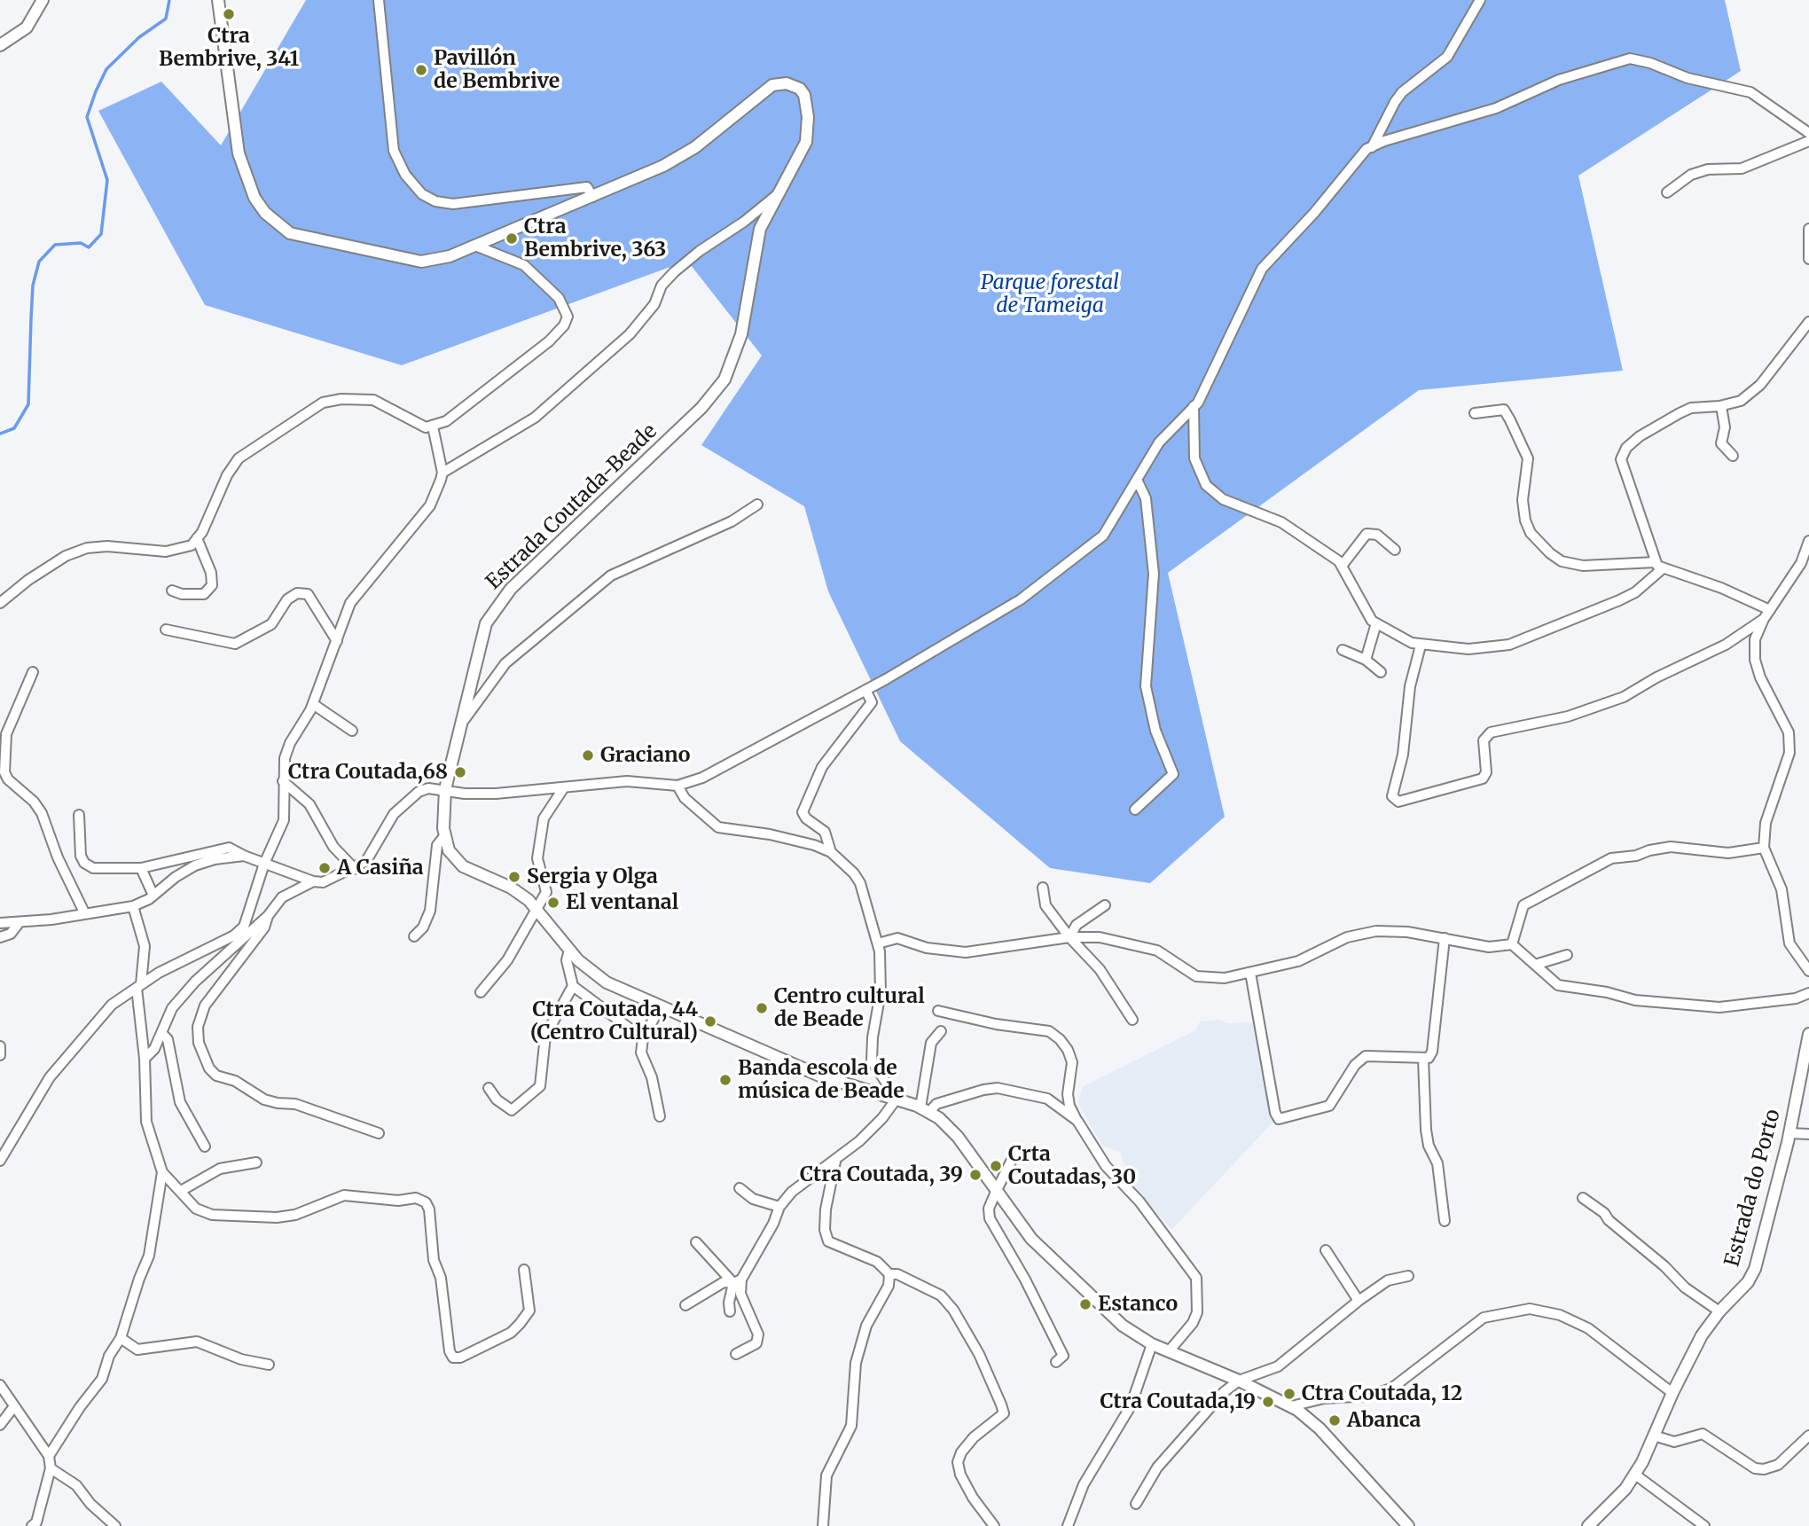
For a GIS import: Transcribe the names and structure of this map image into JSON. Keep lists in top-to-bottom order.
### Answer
{
  "streets": {
    "street": ["Estrada Coutada-Beade", "Estrada do Porto"]
  },
  "parks": ["Parque forestal de Tameiga"],
  "places": [
    "Ctra Bembrive, 341",
    "Pavillón de Bembrive",
    "Ctra Bembrive, 363",
    "Graciano",
    "Ctra Coutada,68",
    "A Casiña",
    "Sergia y Olga",
    "El ventanal",
    "Centro cultural de Beade",
    "Ctra Coutada, 44 (Centro Cultural)",
    "Banda escola de música de Beade",
    "Crta Coutadas, 30",
    "Ctra Coutada, 39",
    "Estanco",
    "Ctra Coutada, 12",
    "Ctra Coutada,19",
    "Abanca"
  ]
}
